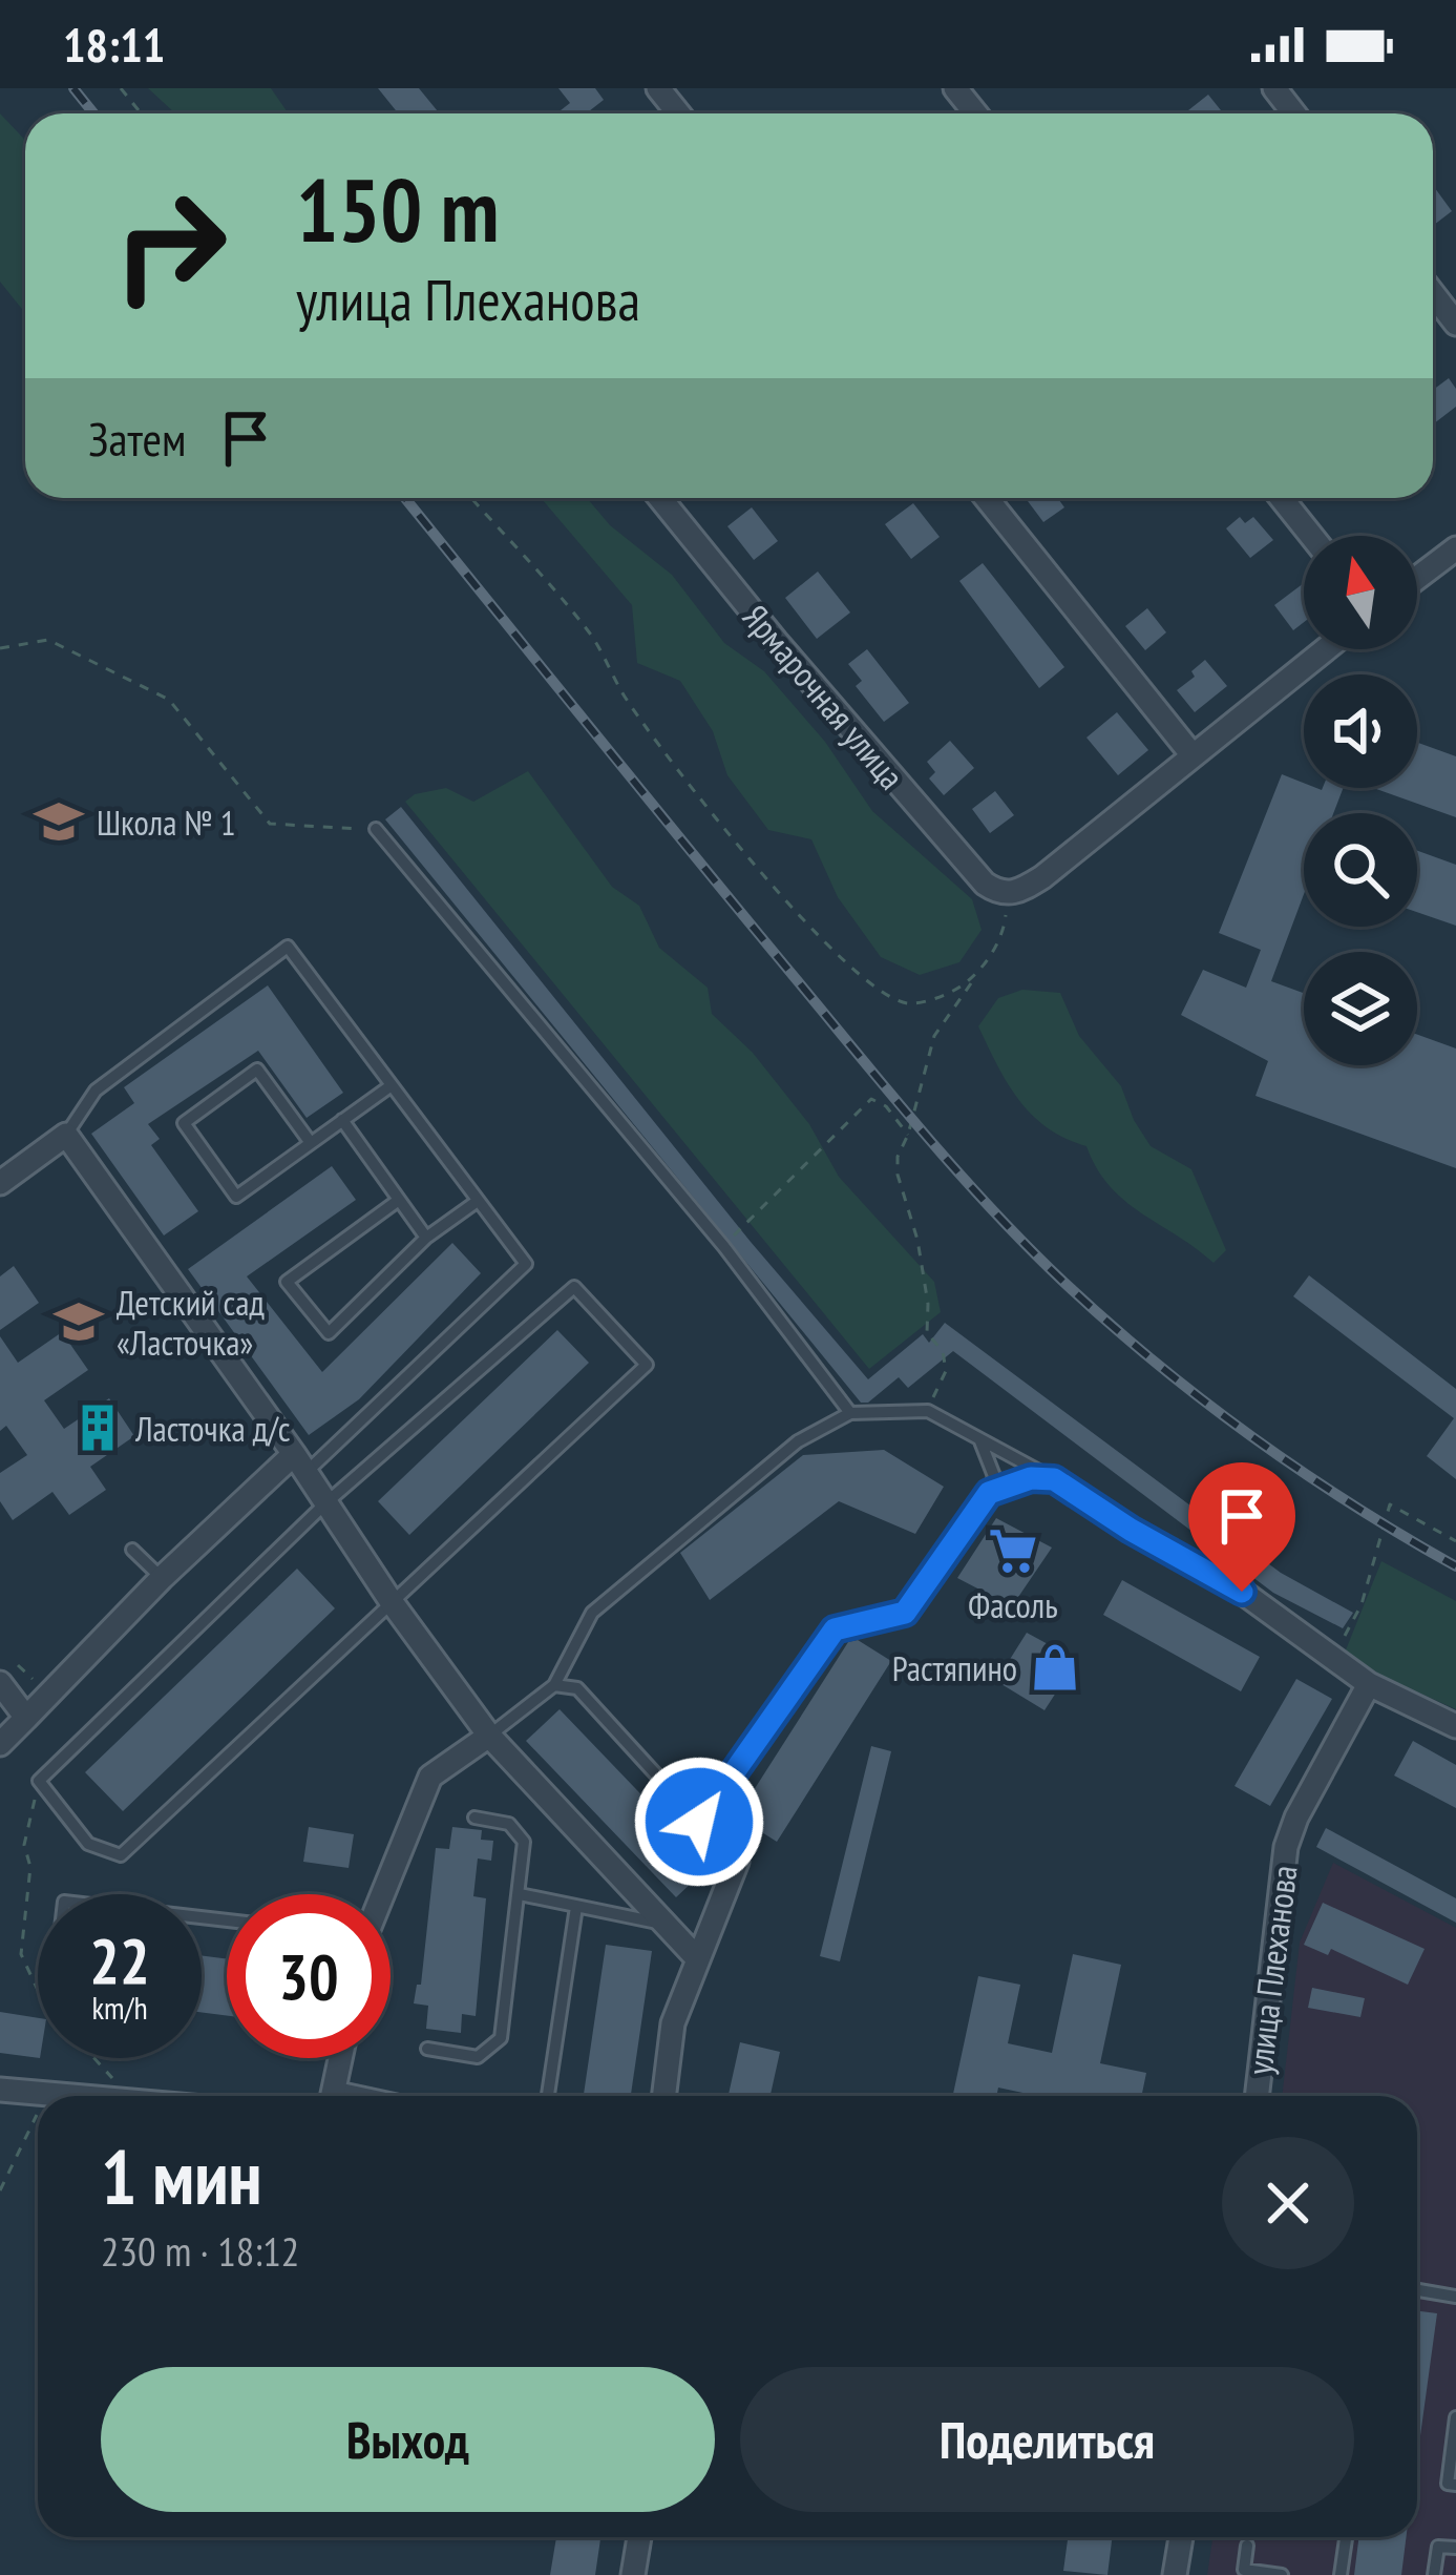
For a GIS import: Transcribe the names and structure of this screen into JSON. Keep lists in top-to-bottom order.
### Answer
{
  "streets": {
    "street": ["Ярмарочная улица", "улица Плеханова"]
  },
  "places": {
    "school or university": ["Школа № 1", "Детский сад «Ласточка»"],
    "building": ["Ласточка д/с"],
    "supermarket": ["Фасоль"],
    "shop": ["Растяпино"]
  },
  "north": "top",
  "page": {
    "status": "18:11",
    "turn": ["150 m", "улица Плеханова"],
    "then": "Затем",
    "speed": "22 km/h",
    "limit": "30",
    "heading": ["1 мин", "230 m · 18:12"],
    "buttons": ["Выход", "Поделиться"]
  }
}
